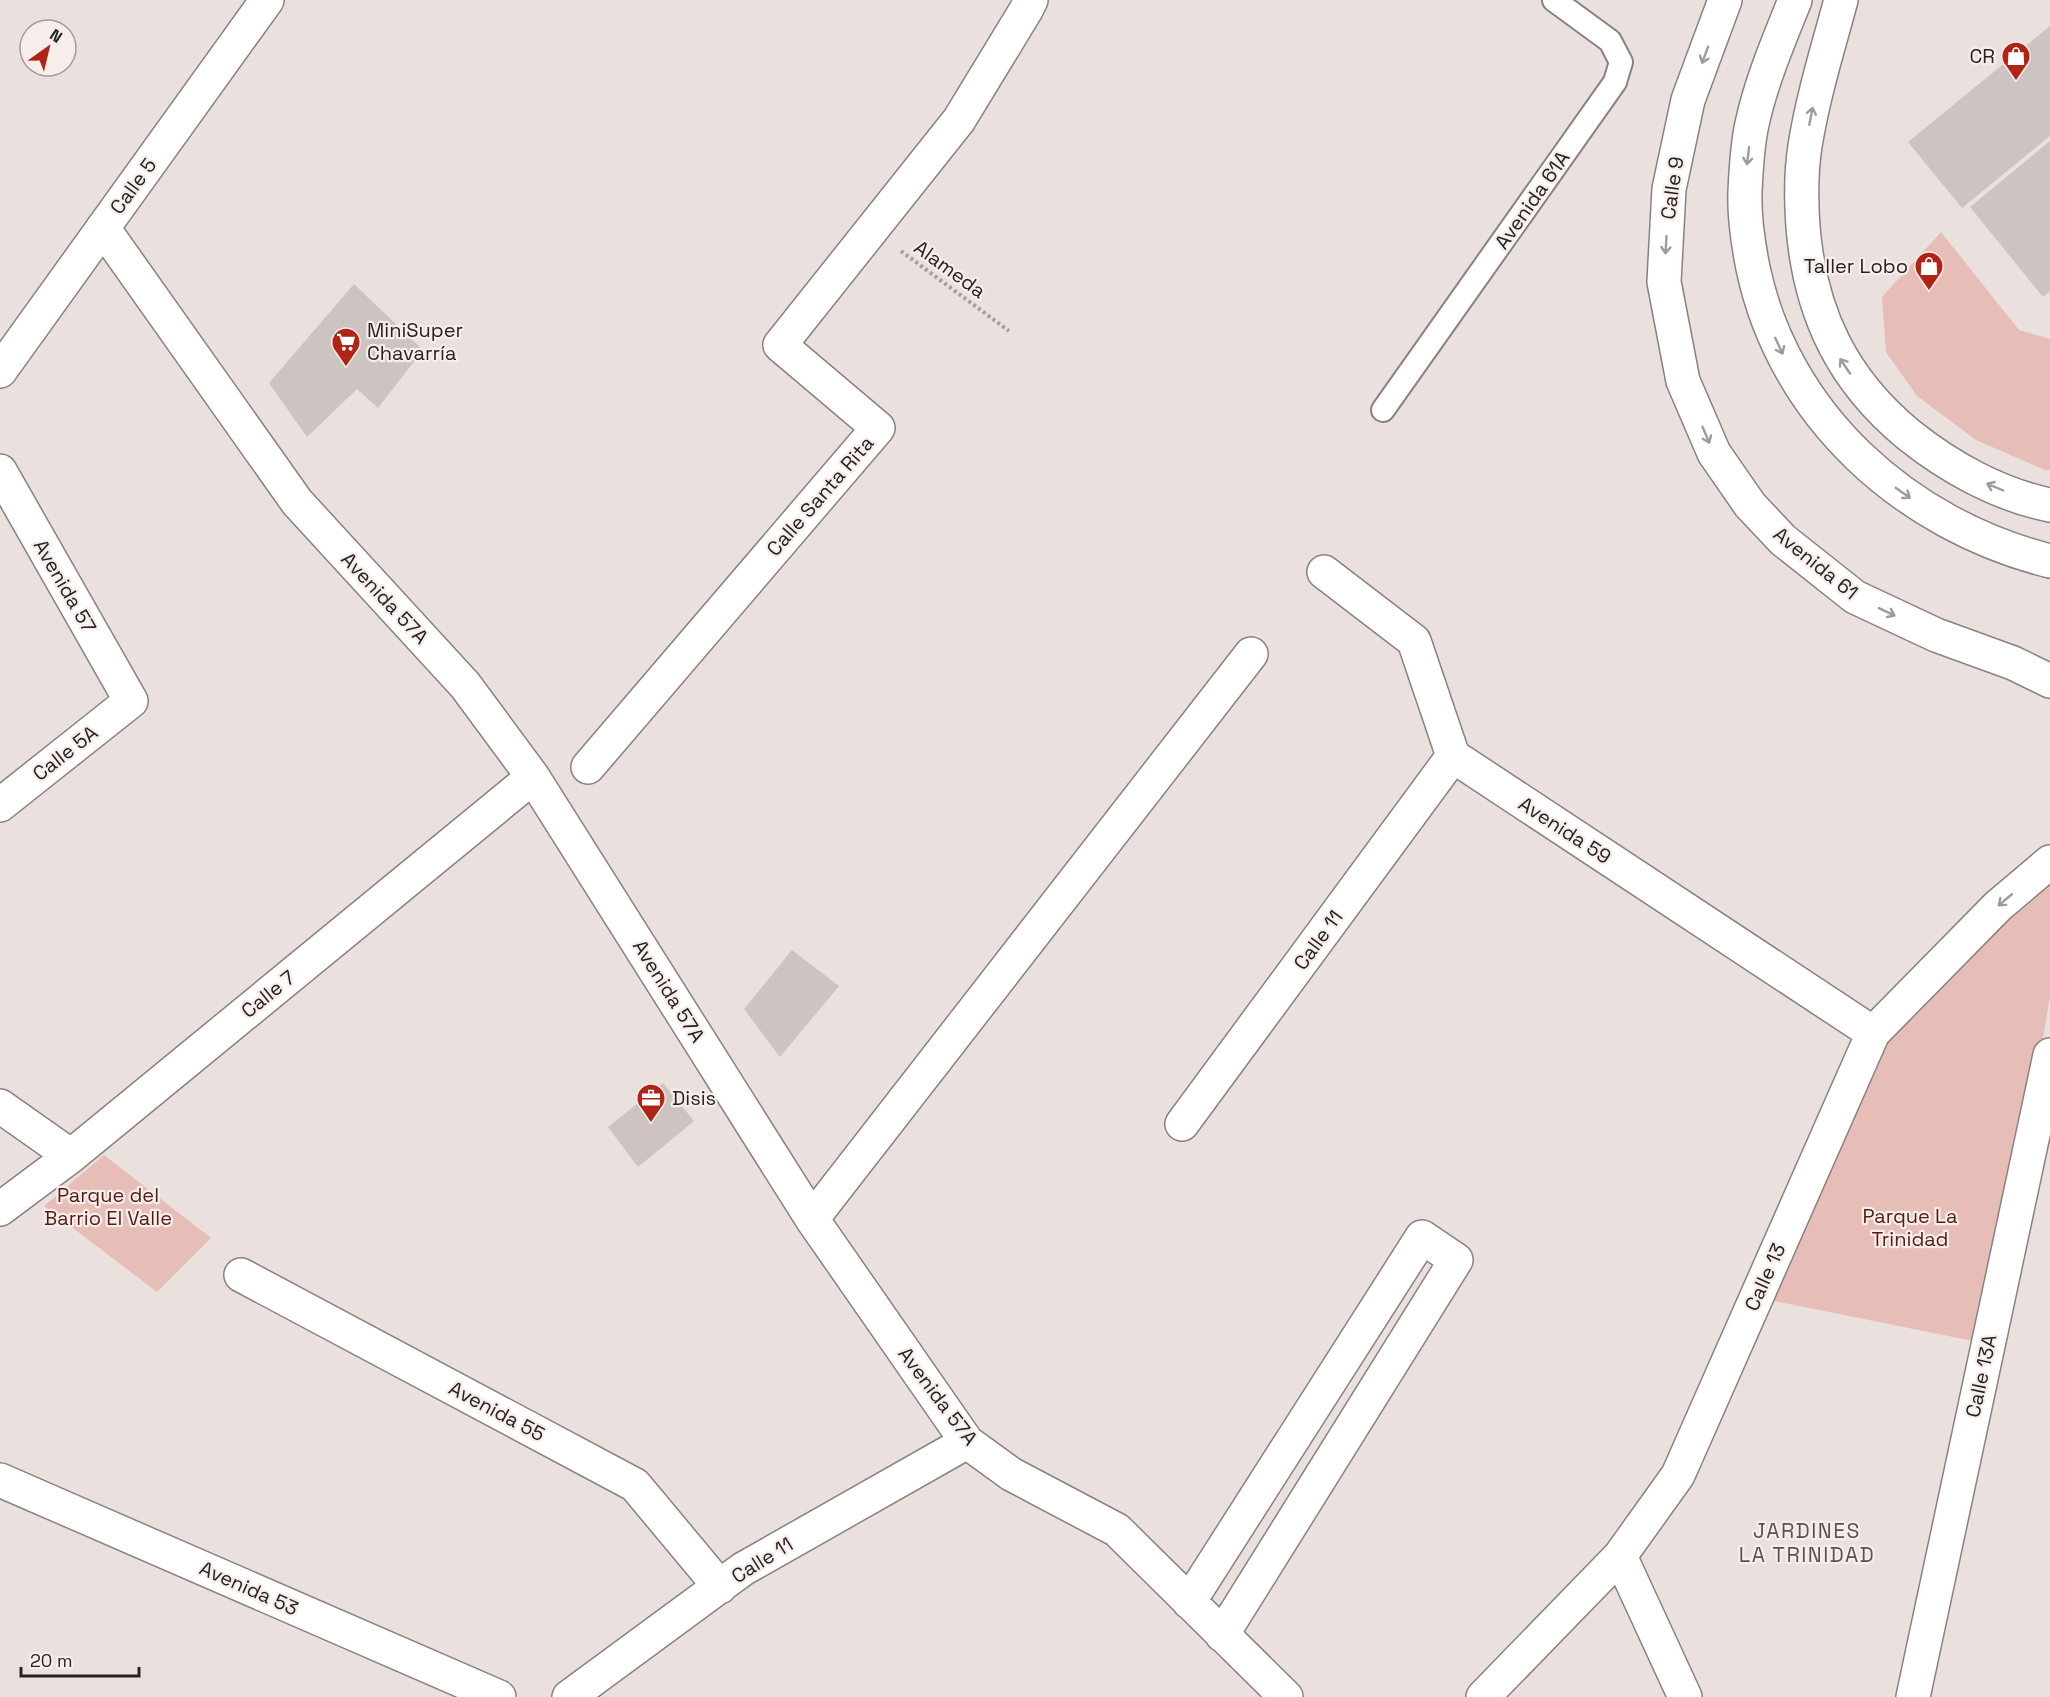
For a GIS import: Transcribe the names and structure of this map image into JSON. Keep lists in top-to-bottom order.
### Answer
{
  "streets": {
    "main road": [
      "Calle 5",
      "Calle 9",
      "Calle Santa Rita",
      "Avenida 61",
      "Avenida 57",
      "Avenida 57A",
      "Calle 5A",
      "Avenida 59",
      "Calle 11",
      "Calle 7",
      "Calle 13",
      "Calle 13A",
      "Avenida 55",
      "Avenida 53"
    ],
    "lane": ["Avenida 61A"],
    "path": ["Alameda"]
  },
  "crossings": [
    ["Calle 5", "Avenida 57A"],
    ["Calle 9", "Avenida 61"],
    ["Alameda", "Calle Santa Rita"],
    ["Avenida 57", "Calle 5A"],
    ["Avenida 57A", "Calle 11"],
    ["Avenida 57A", "Calle 7"],
    ["Avenida 59", "Calle 11"],
    ["Avenida 59", "Calle 13"],
    ["Calle 11", "Avenida 55"]
  ],
  "one_way": ["Avenida 61"],
  "districts": ["JARDINES LA TRINIDAD"],
  "parks": ["Parque del Barrio El Valle", "Parque La Trinidad"],
  "places": {
    "shop": ["CR", "Taller Lobo"],
    "supermarket": ["MiniSuper Chavarría"],
    "office": ["Disis"]
  },
  "scale_bar": "20 m",
  "north": "top right"
}
